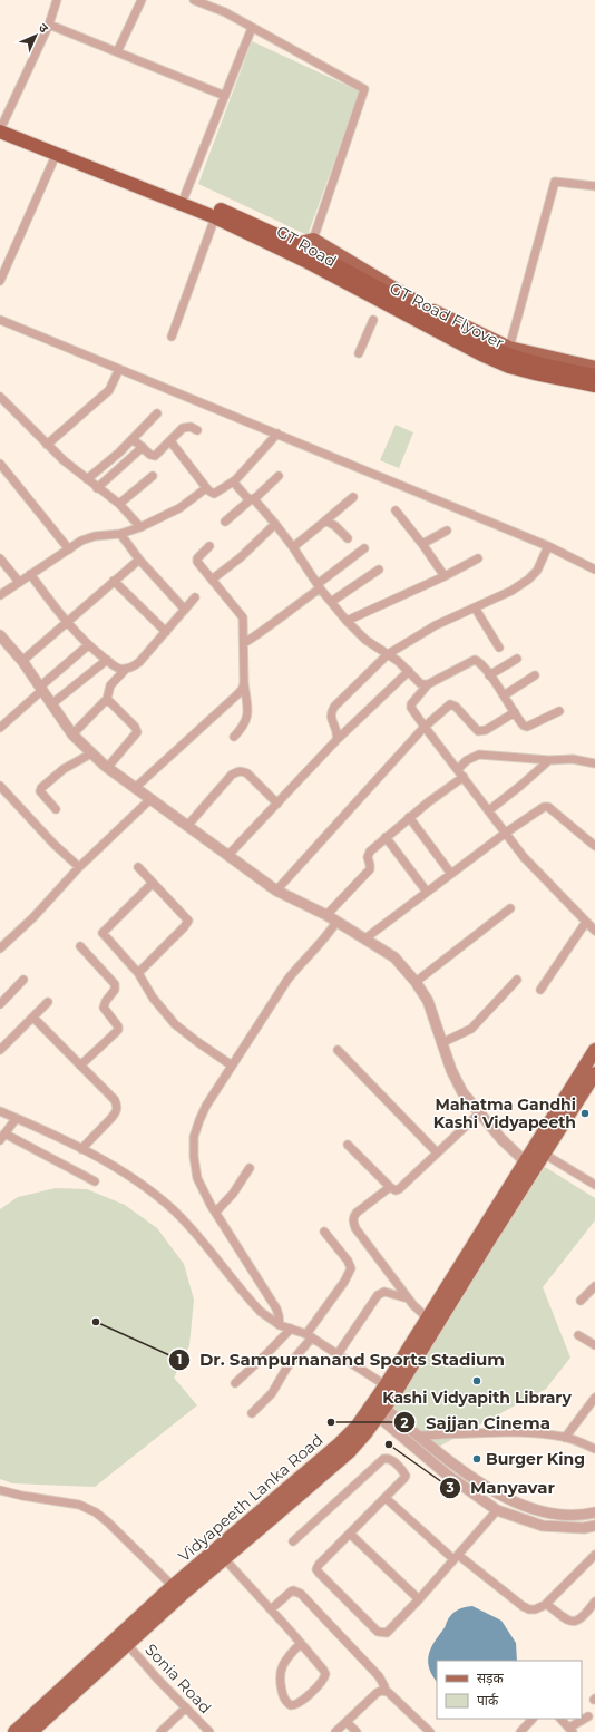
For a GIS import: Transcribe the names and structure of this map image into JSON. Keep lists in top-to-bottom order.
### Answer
{
  "streets": {
    "highway": ["GT Road", "GT Road Flyover"],
    "main road": ["Vidyapeeth Lanka Road"],
    "street": ["Sonia Road"]
  },
  "crossings": [
    ["GT Road", "GT Road Flyover"],
    ["Vidyapeeth Lanka Road", "Sonia Road"]
  ],
  "places": [
    "Mahatma Gandhi Kashi Vidyapeeth",
    "Dr. Sampurnanand Sports Stadium",
    "Kashi Vidyapith Library",
    "Sajjan Cinema",
    "Manyavar",
    "Burger King"
  ],
  "legend": ["सड़क", "पार्क"],
  "north": "top right"
}
